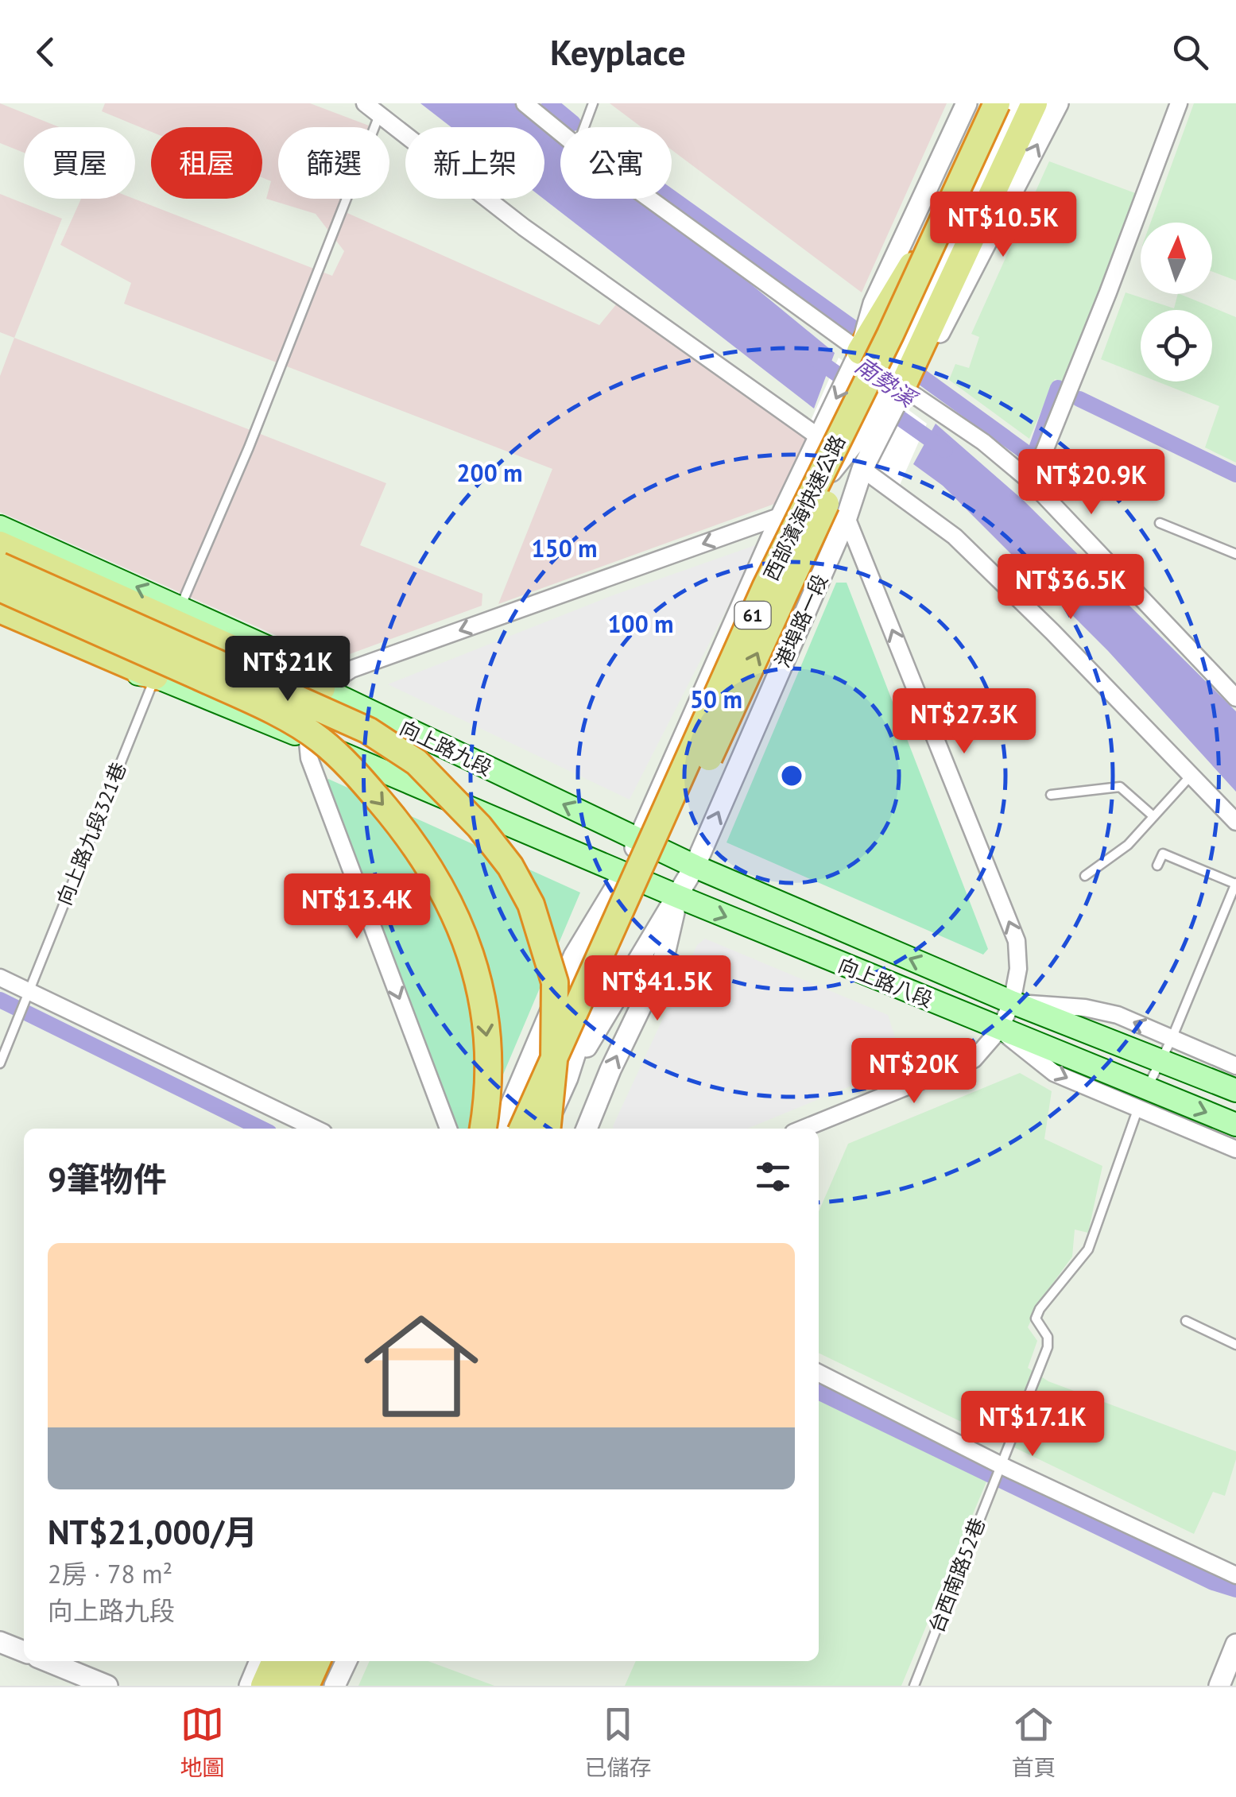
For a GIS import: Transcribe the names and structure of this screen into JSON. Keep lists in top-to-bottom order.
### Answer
{
  "streets": {
    "highway": ["西部濱海快速公路", "61"],
    "main road": ["向上路九段", "向上路八段"],
    "street": ["港埠路一段"],
    "lane": ["向上路九段321巷", "台西南路52巷"]
  },
  "crossings": [
    ["西部濱海快速公路", "港埠路一段"],
    ["港埠路一段", "向上路九段"],
    ["港埠路一段", "向上路八段"],
    ["向上路九段", "向上路八段"],
    ["向上路八段", "台西南路52巷"]
  ],
  "water": ["南勢溪"],
  "north": "top",
  "page": {
    "header": "Keyplace",
    "chip": [
      "買屋",
      "租屋",
      "篩選",
      "新上架",
      "公寓"
    ],
    "price": [
      "NT$10.5K",
      "NT$20.9K",
      "NT$36.5K",
      "NT$21K",
      "NT$27.3K",
      "NT$13.4K",
      "NT$41.5K",
      "NT$20K",
      "NT$17.1K"
    ],
    "heading": "9筆物件",
    "list": [
      {
        "name": "NT$21,000/月",
        "note": "2房 · 78 m² · 向上路九段"
      }
    ],
    "tabs": ["地圖", "已儲存", "首頁"]
  },
  "rings": [
    "200 m",
    "150 m",
    "100 m",
    "50 m"
  ]
}
